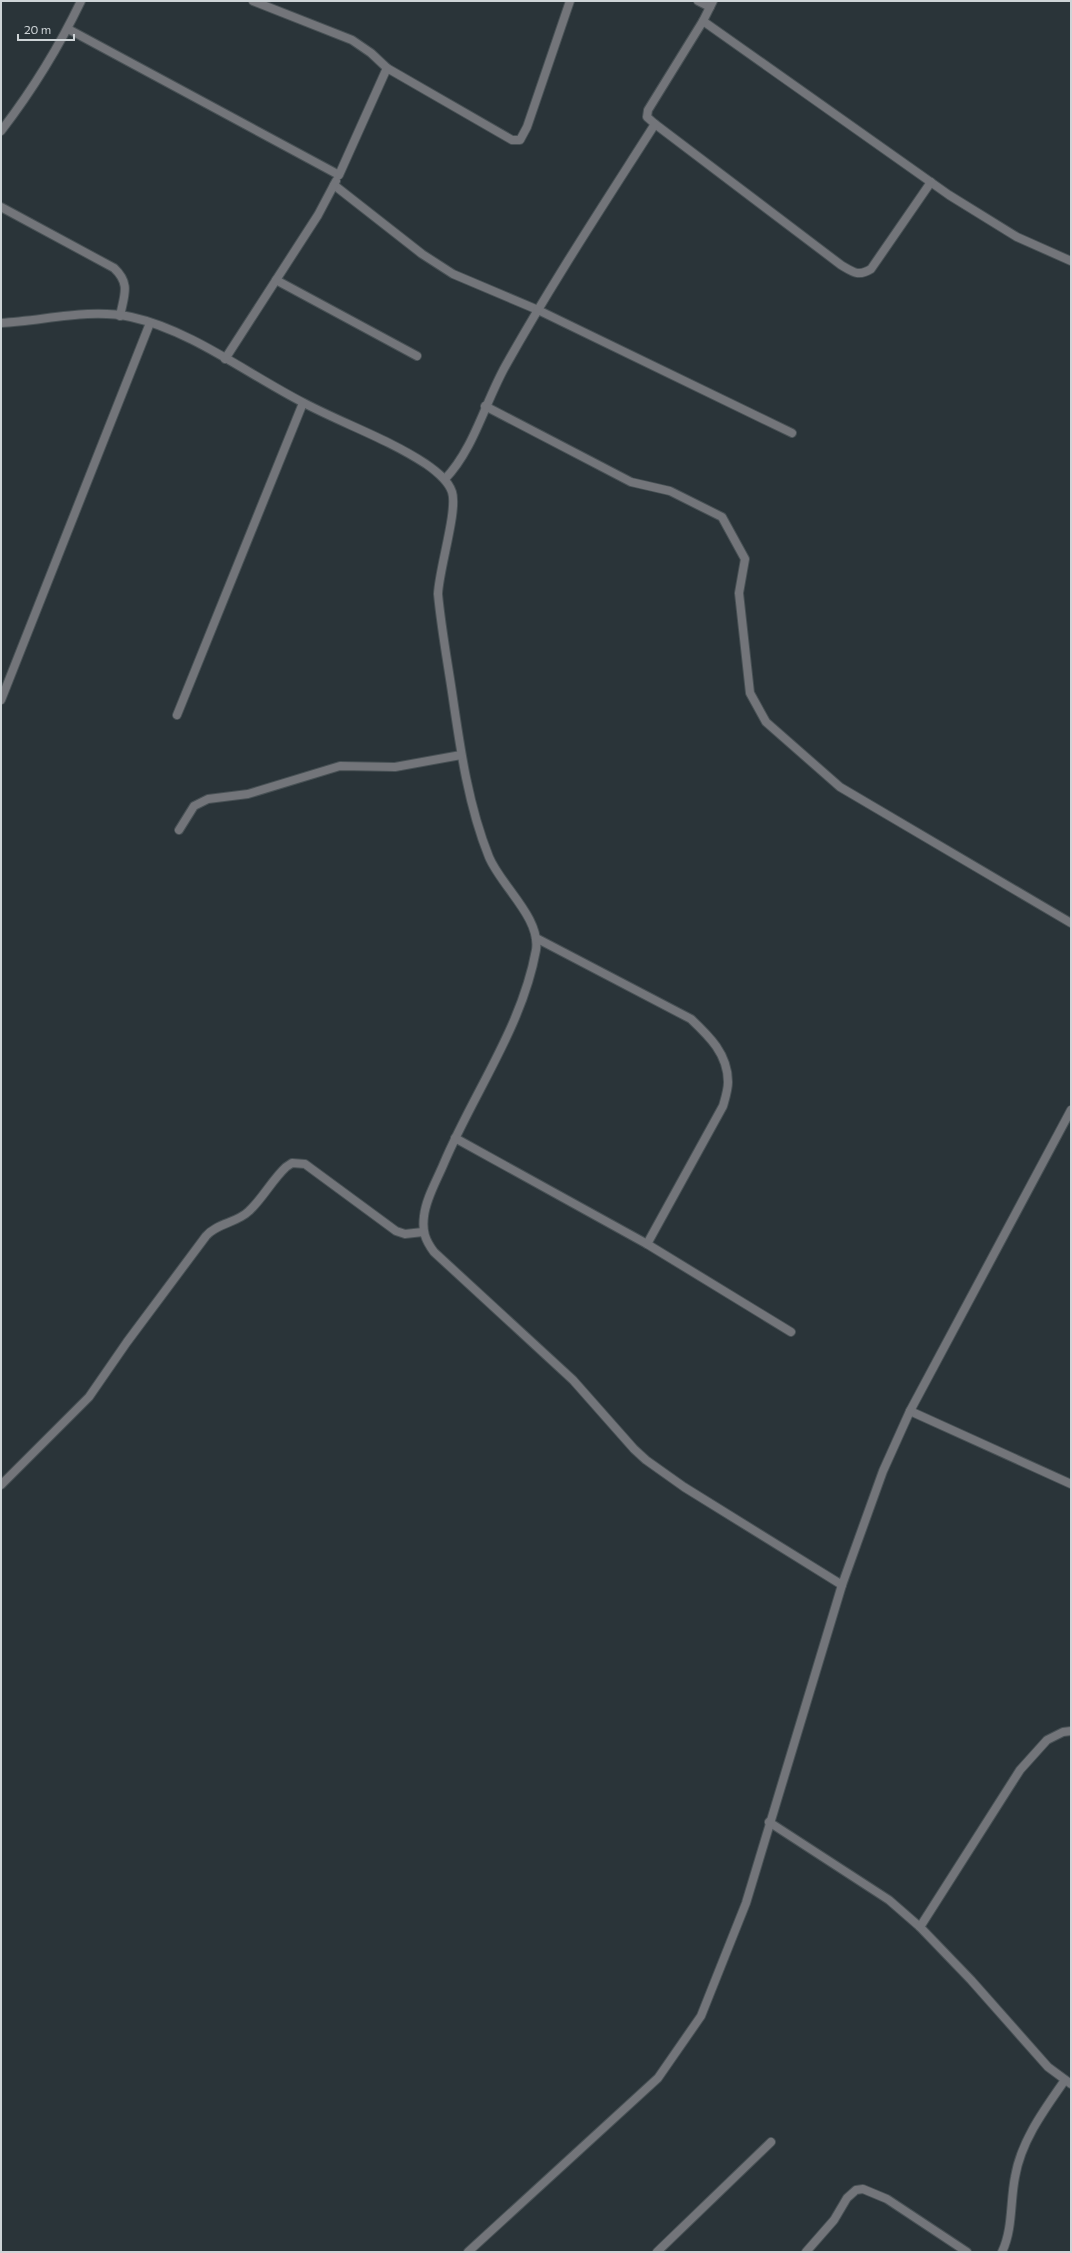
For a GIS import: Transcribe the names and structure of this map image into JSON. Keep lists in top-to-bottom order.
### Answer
{
  "scale_bar": "20 m"
}
